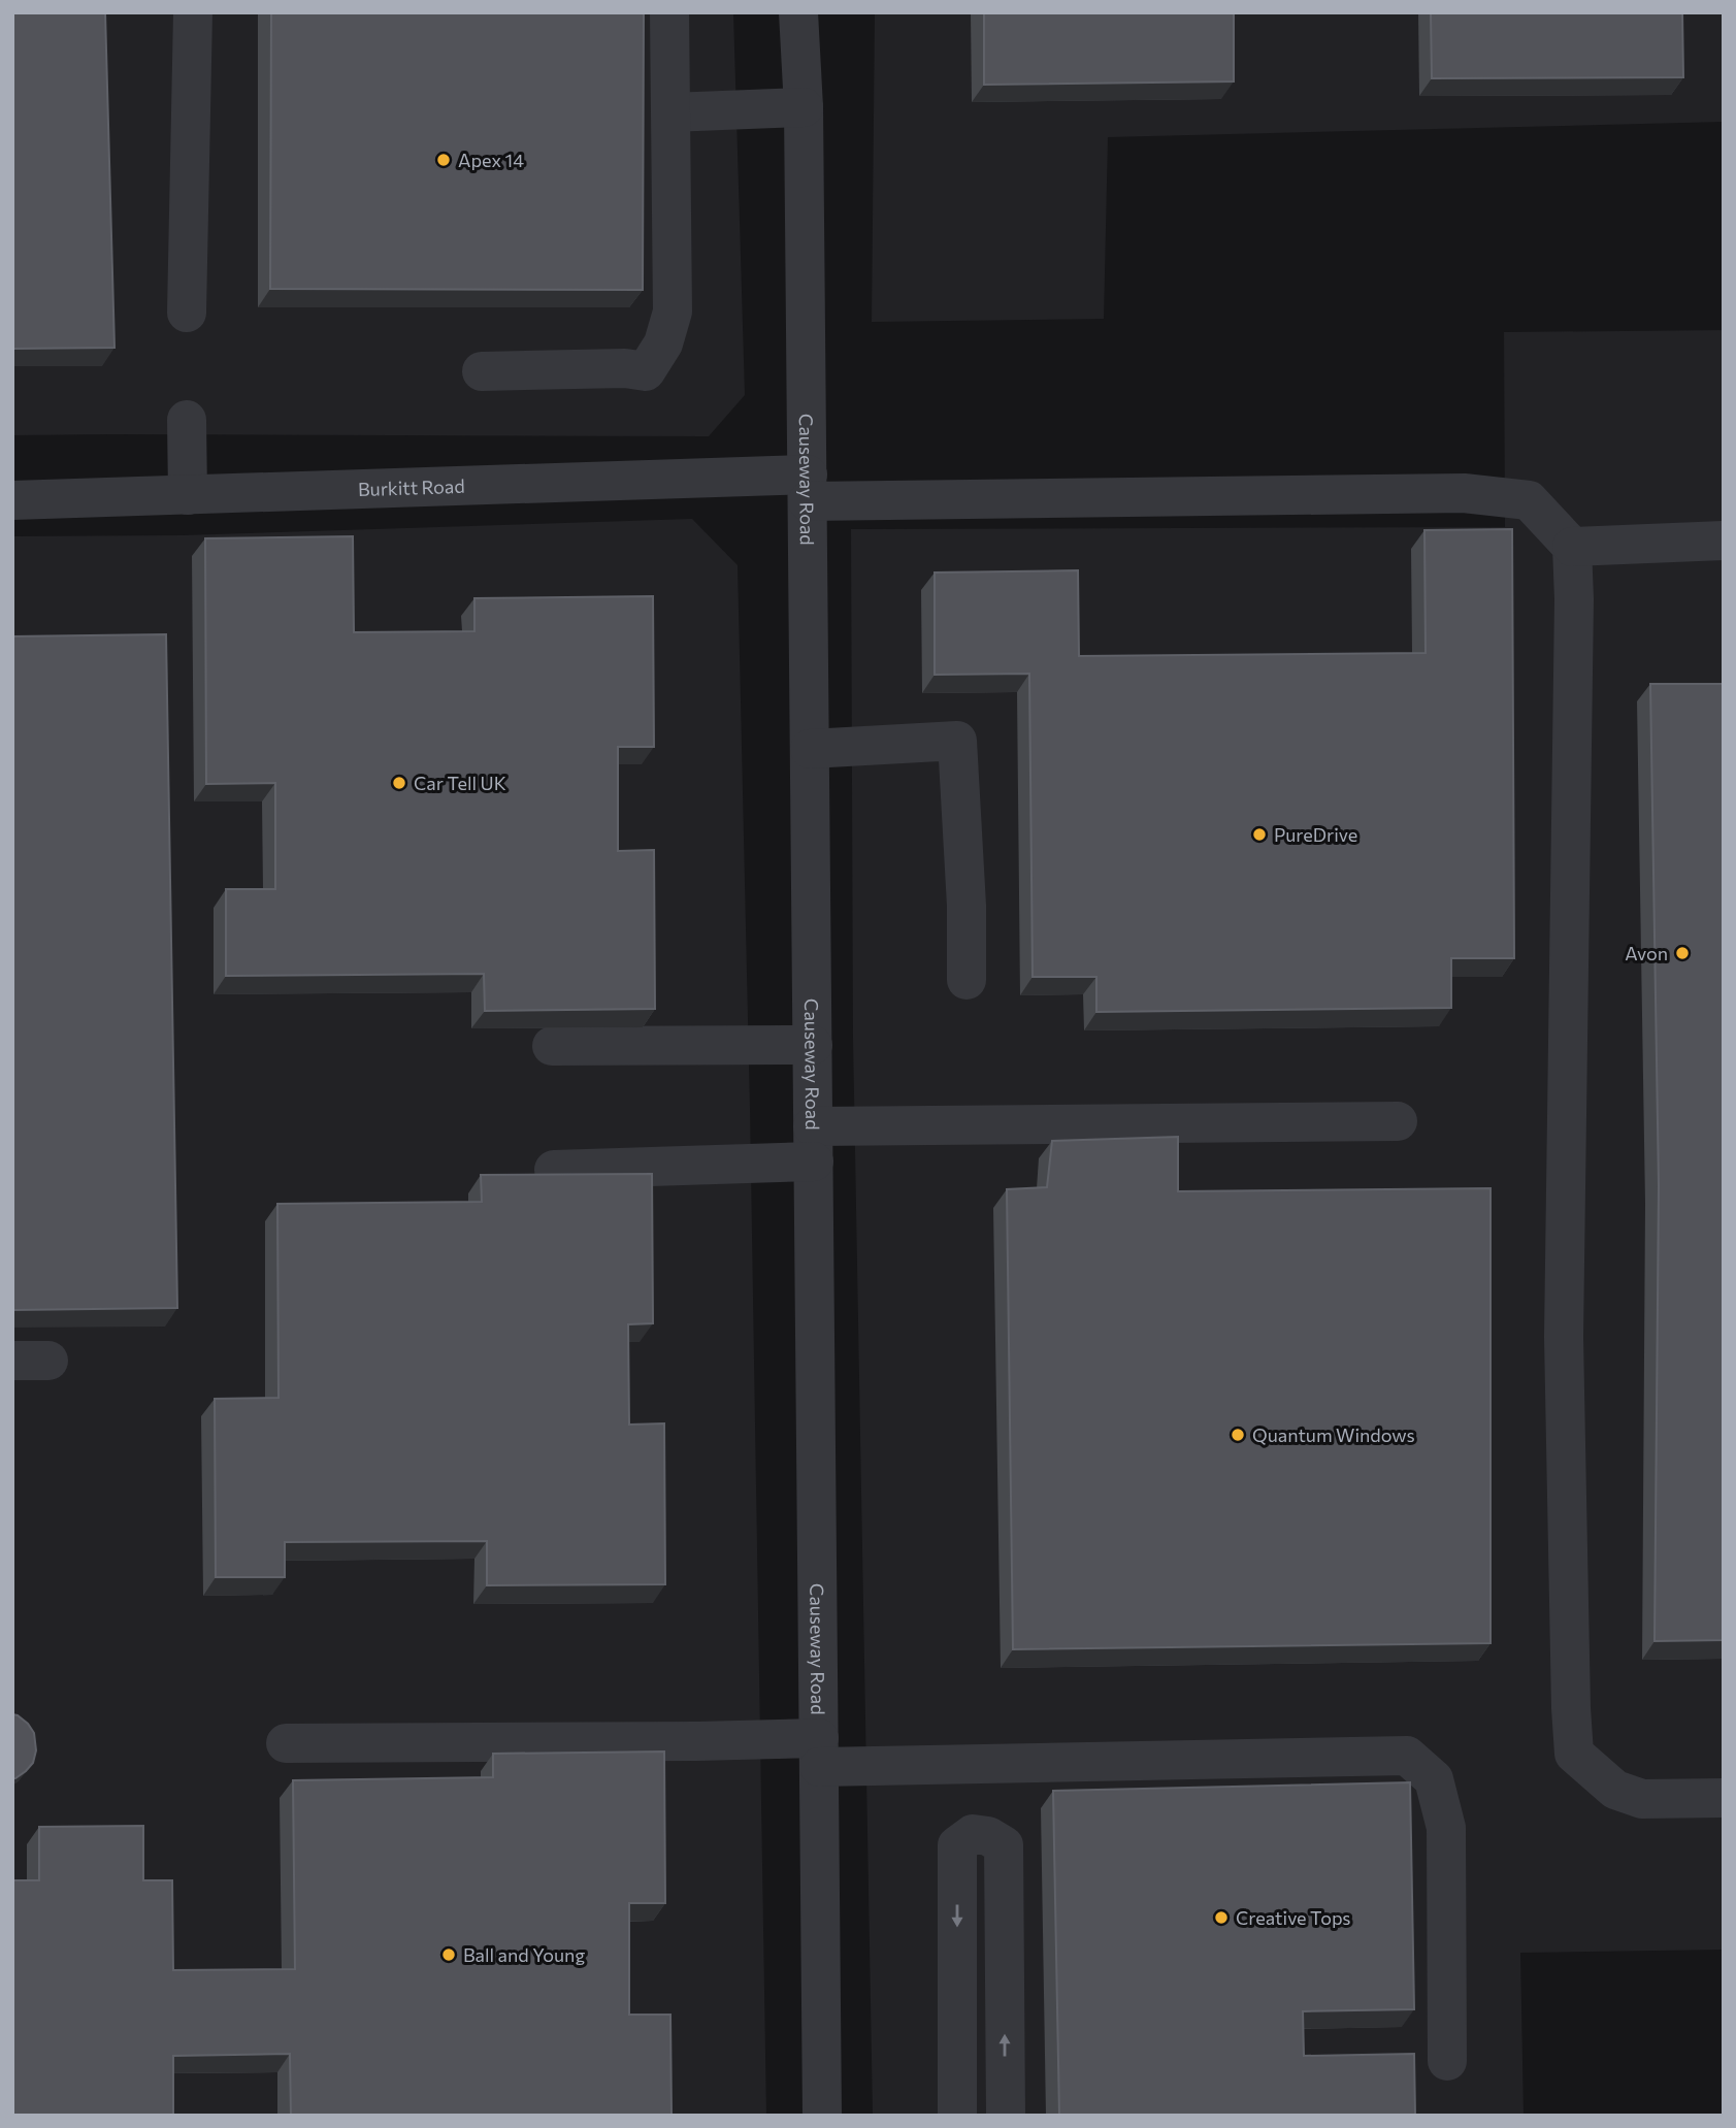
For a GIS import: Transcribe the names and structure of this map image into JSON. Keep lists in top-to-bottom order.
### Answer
{
  "streets": {
    "street": ["Causeway Road", "Burkitt Road"]
  },
  "crossings": [
    ["Causeway Road", "Burkitt Road"]
  ],
  "places": [
    "Apex 14",
    "Car Tell UK",
    "PureDrive",
    "Avon",
    "Quantum Windows",
    "Creative Tops",
    "Ball and Young"
  ]
}
